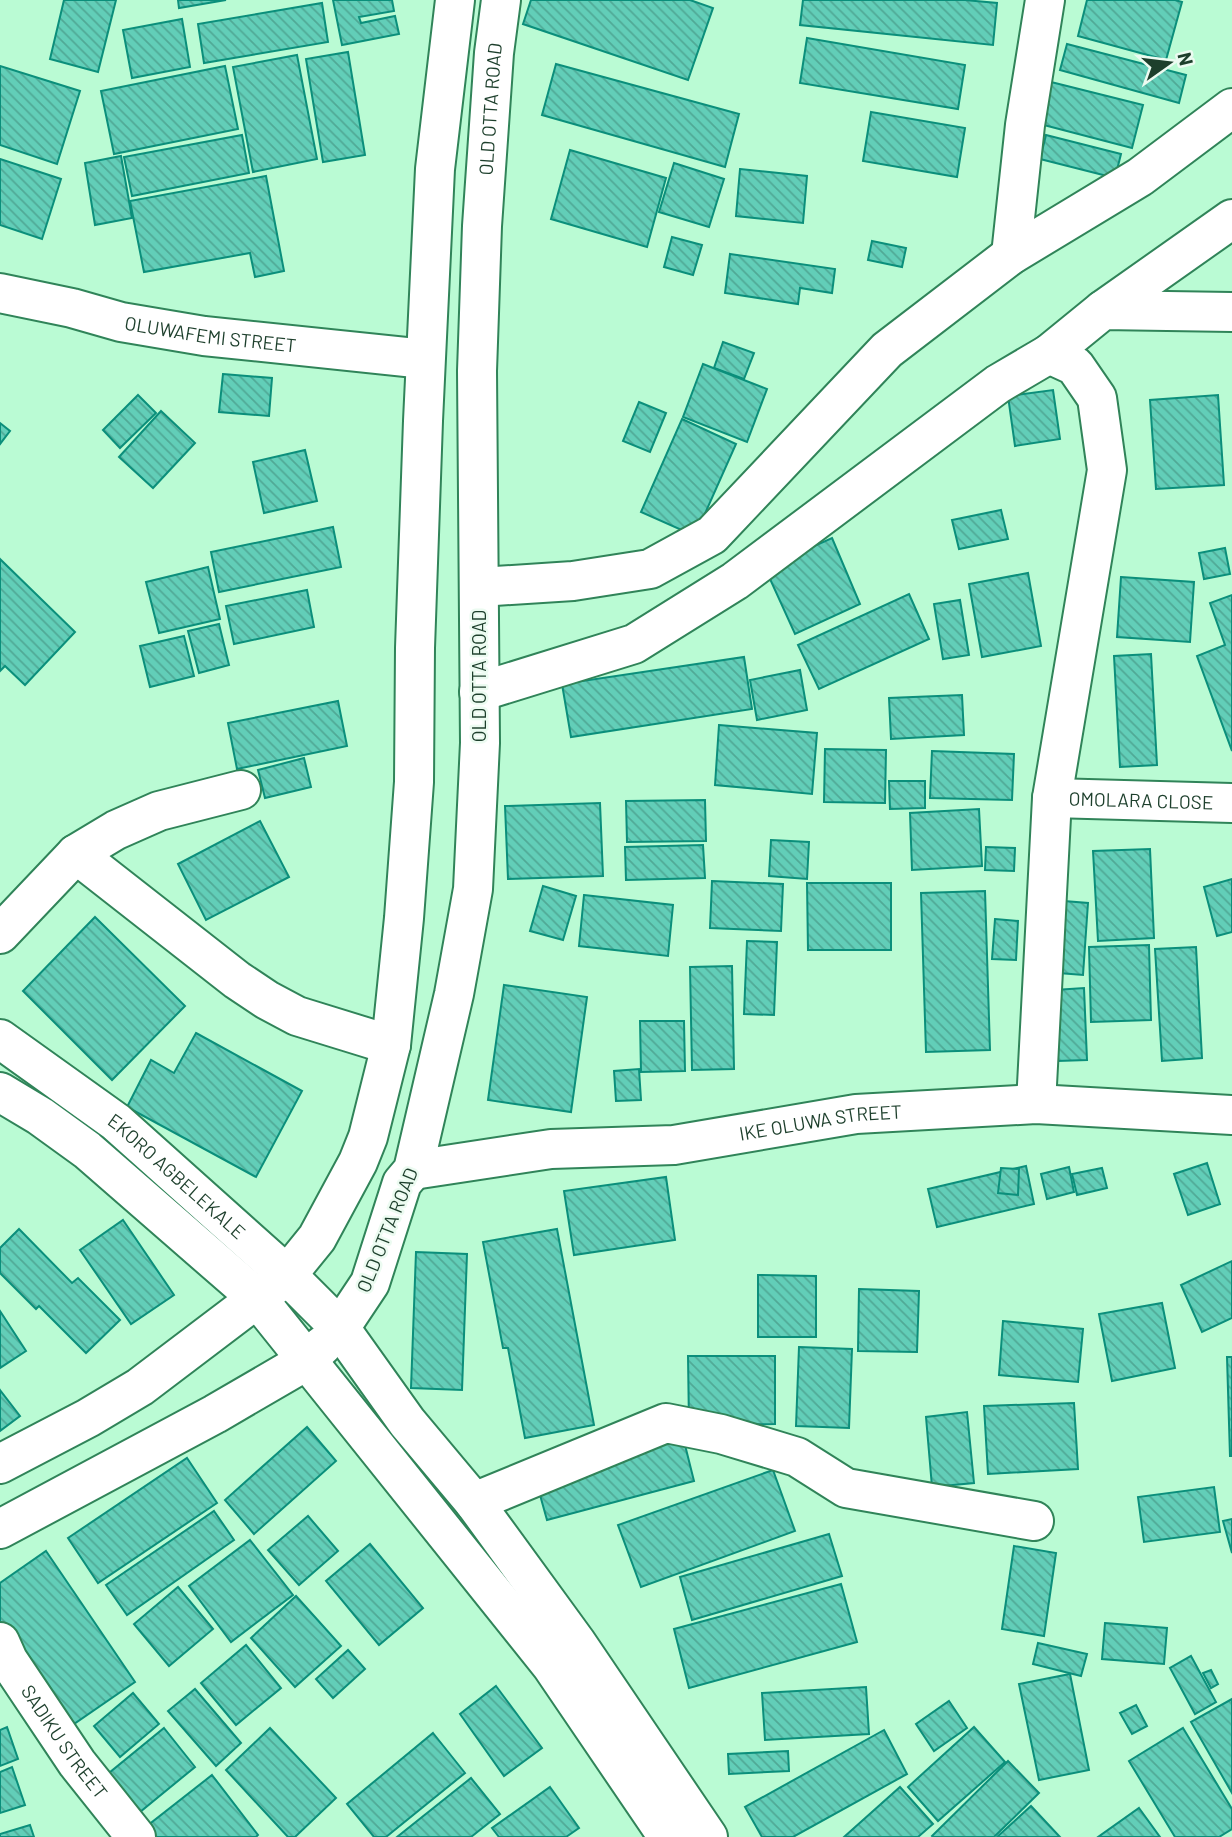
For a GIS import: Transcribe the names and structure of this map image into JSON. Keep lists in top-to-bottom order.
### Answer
{
  "streets": {
    "street": [
      "OLD OTTA ROAD",
      "OLUWAFEMI STREET",
      "OMOLARA CLOSE",
      "IKE OLUWA STREET",
      "EKORO AGBELEKALE",
      "SADIKU STREET"
    ]
  },
  "crossings": [
    ["OLD OTTA ROAD", "IKE OLUWA STREET"],
    ["OLD OTTA ROAD", "EKORO AGBELEKALE"]
  ],
  "north": "right"
}
